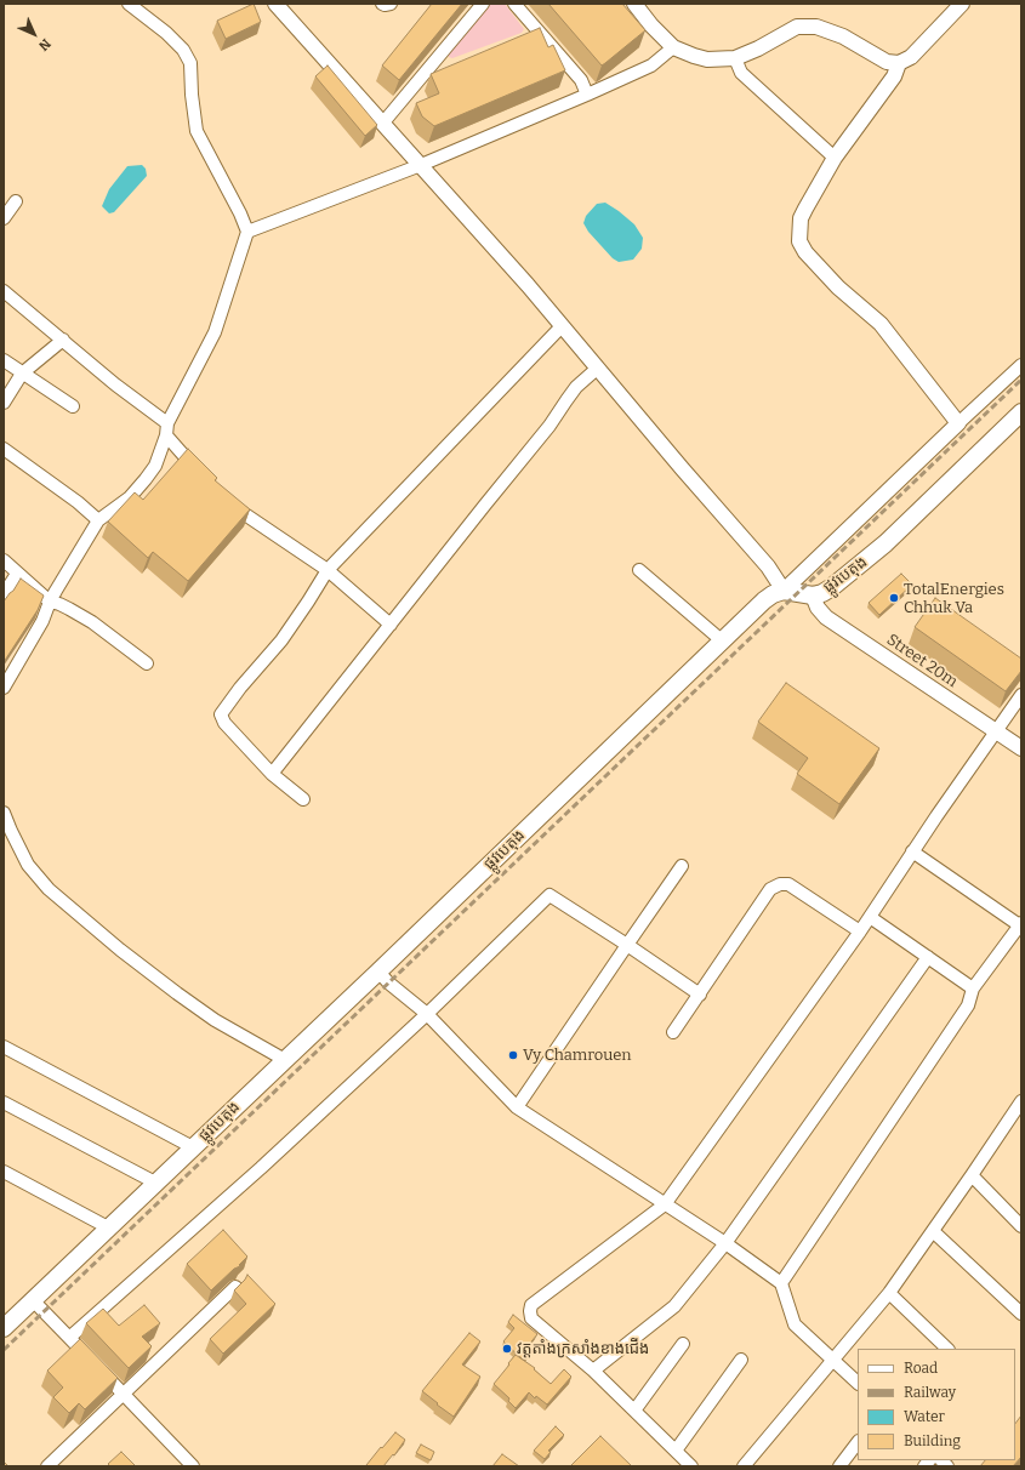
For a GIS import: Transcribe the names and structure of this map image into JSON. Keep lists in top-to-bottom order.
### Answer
{
  "streets": {
    "main road": ["ផ្លូវបេតុង"],
    "street": ["Street 20m"]
  },
  "crossings": [
    ["ផ្លូវបេតុង", "Street 20m"]
  ],
  "places": ["TotalEnergies Chhuk Va", "Vy Chamrouen", "វត្តតាំងក្រសាំងខាងជើង"],
  "legend": [
    "Road",
    "Railway",
    "Water",
    "Building"
  ],
  "north": "bottom right"
}
